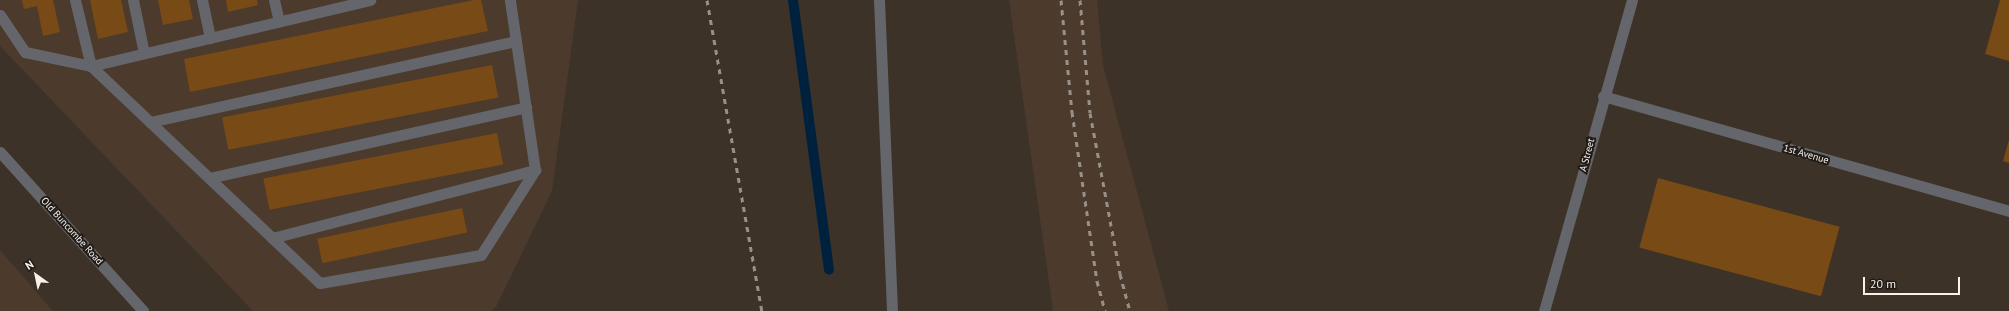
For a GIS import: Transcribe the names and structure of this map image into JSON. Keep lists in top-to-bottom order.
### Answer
{
  "streets": {
    "street": ["1st Avenue", "A Street", "Old Buncombe Road"]
  },
  "crossings": [
    ["1st Avenue", "A Street"]
  ],
  "scale_bar": "20 m",
  "north": "top left"
}
